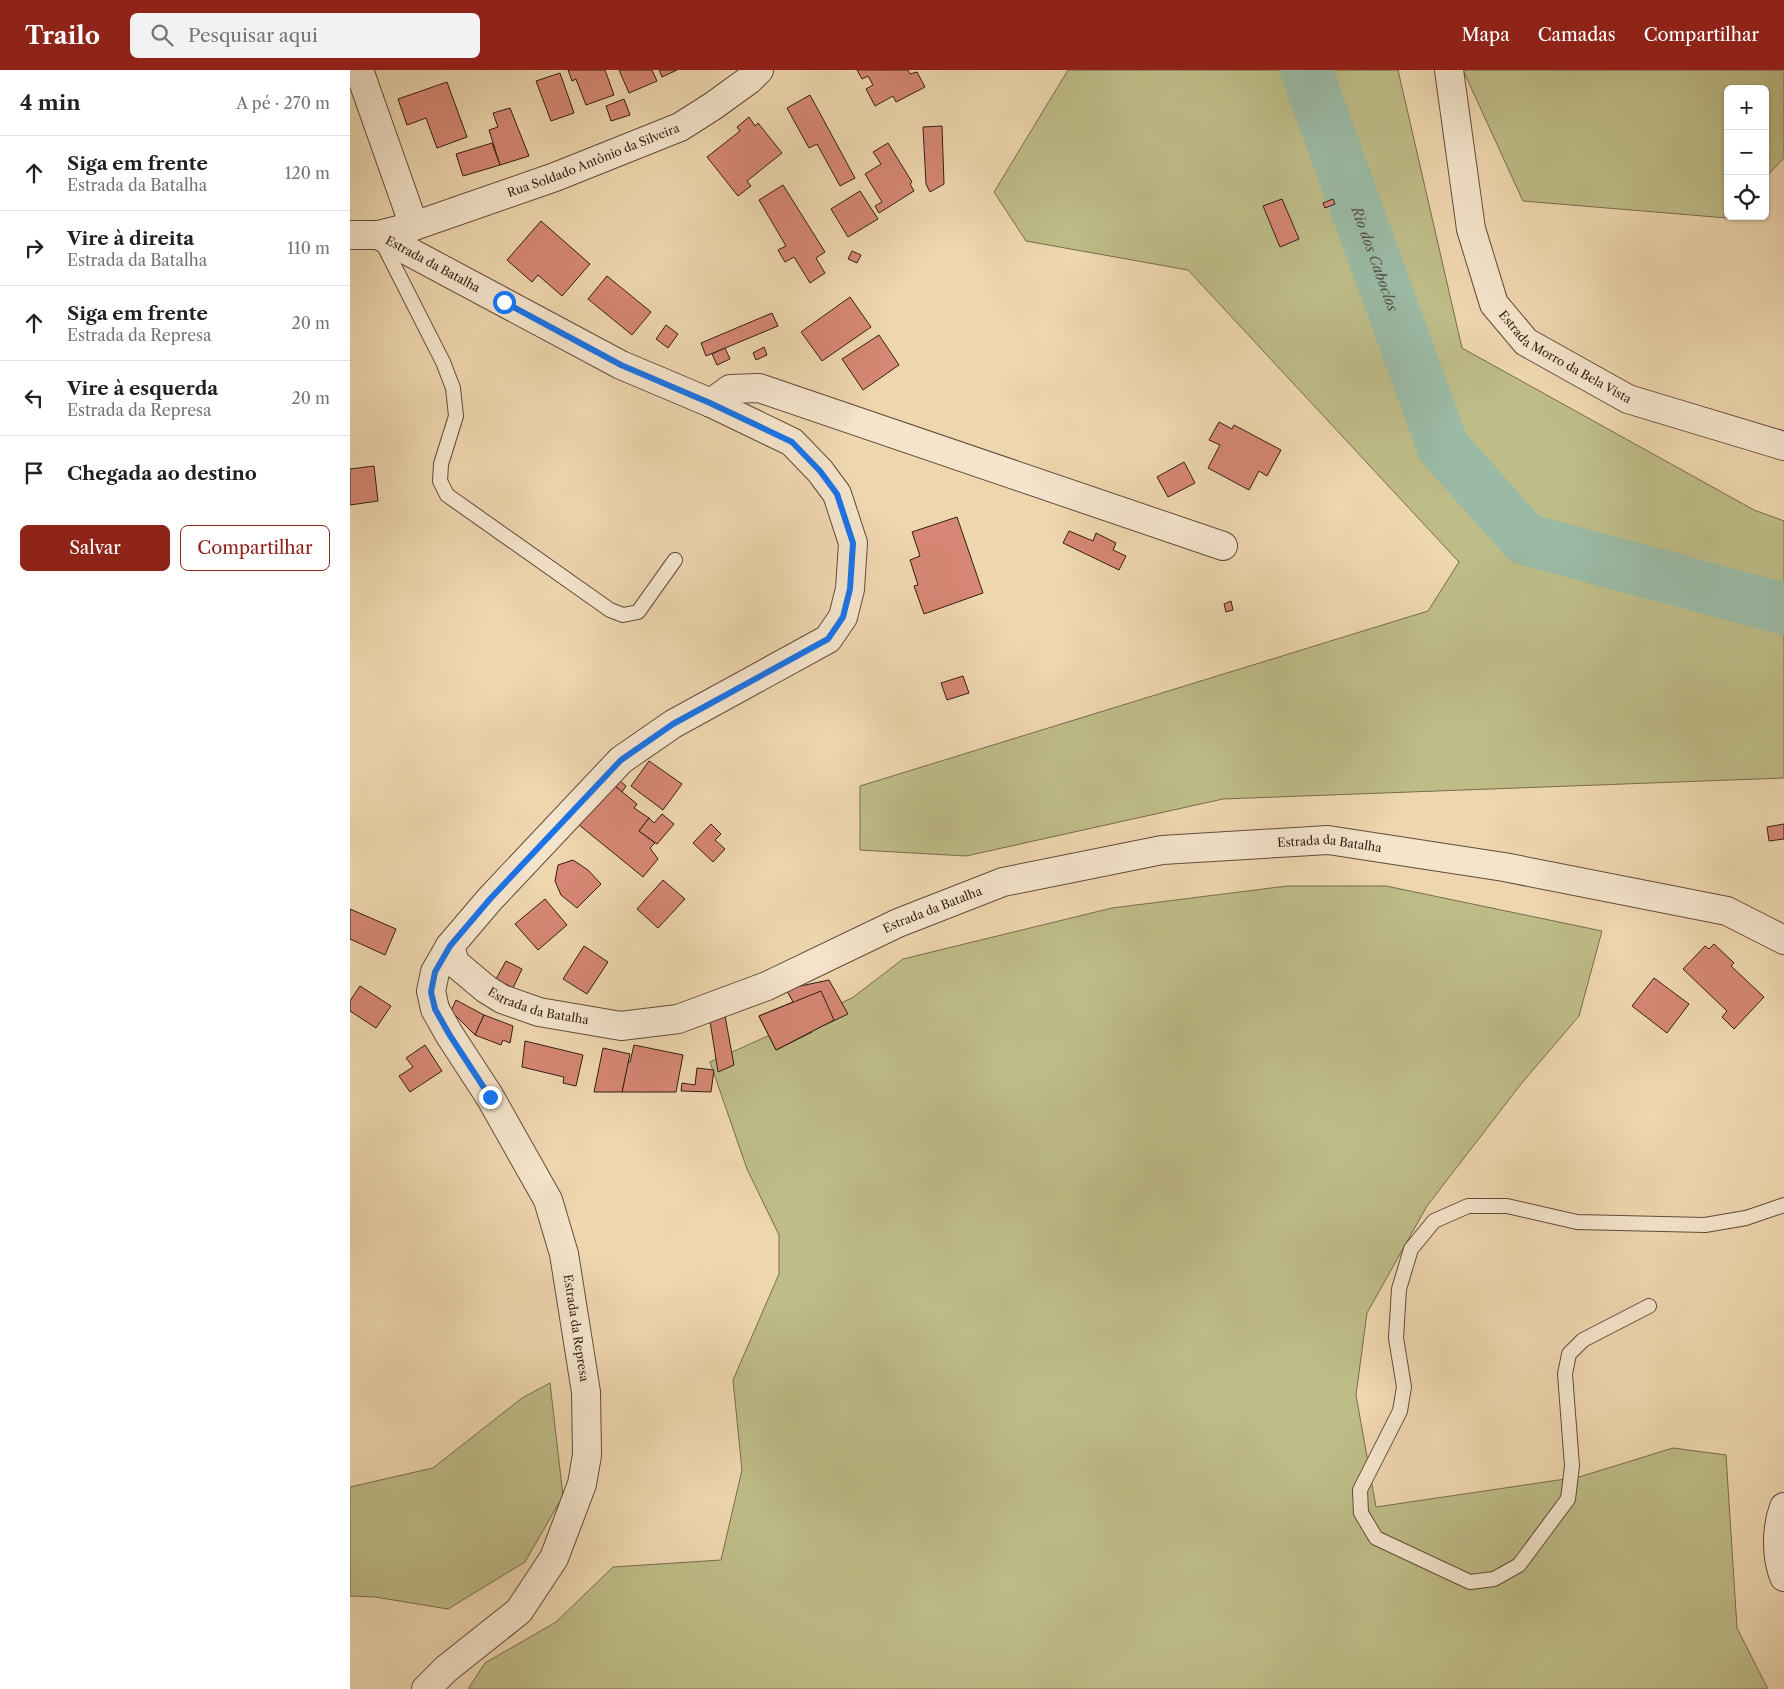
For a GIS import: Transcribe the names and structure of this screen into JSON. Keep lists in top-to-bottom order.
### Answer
{
  "streets": {
    "street": [
      "Rua Soldado Antônio da Silveira",
      "Estrada da Batalha",
      "Estrada Morro da Bela Vista",
      "Estrada da Represa"
    ]
  },
  "crossings": [
    ["Rua Soldado Antônio da Silveira", "Estrada da Batalha"],
    ["Estrada da Batalha", "Estrada da Represa"]
  ],
  "water": ["Rio dos Caboclos"],
  "page": {
    "header": "Trailo",
    "search": "Pesquisar aqui",
    "nav": ["Mapa", "Camadas", "Compartilhar"],
    "heading": ["4 min", "A pé · 270 m"],
    "map_buttons": ["+", "−"],
    "list": [
      ["Siga em frente", "Estrada da Batalha", "120 m"],
      ["Vire à direita", "Estrada da Batalha", "110 m"],
      ["Siga em frente", "Estrada da Represa", "20 m"],
      ["Vire à esquerda", "Estrada da Represa", "20 m"],
      "Chegada ao destino"
    ],
    "buttons": ["Salvar", "Compartilhar"]
  }
}
